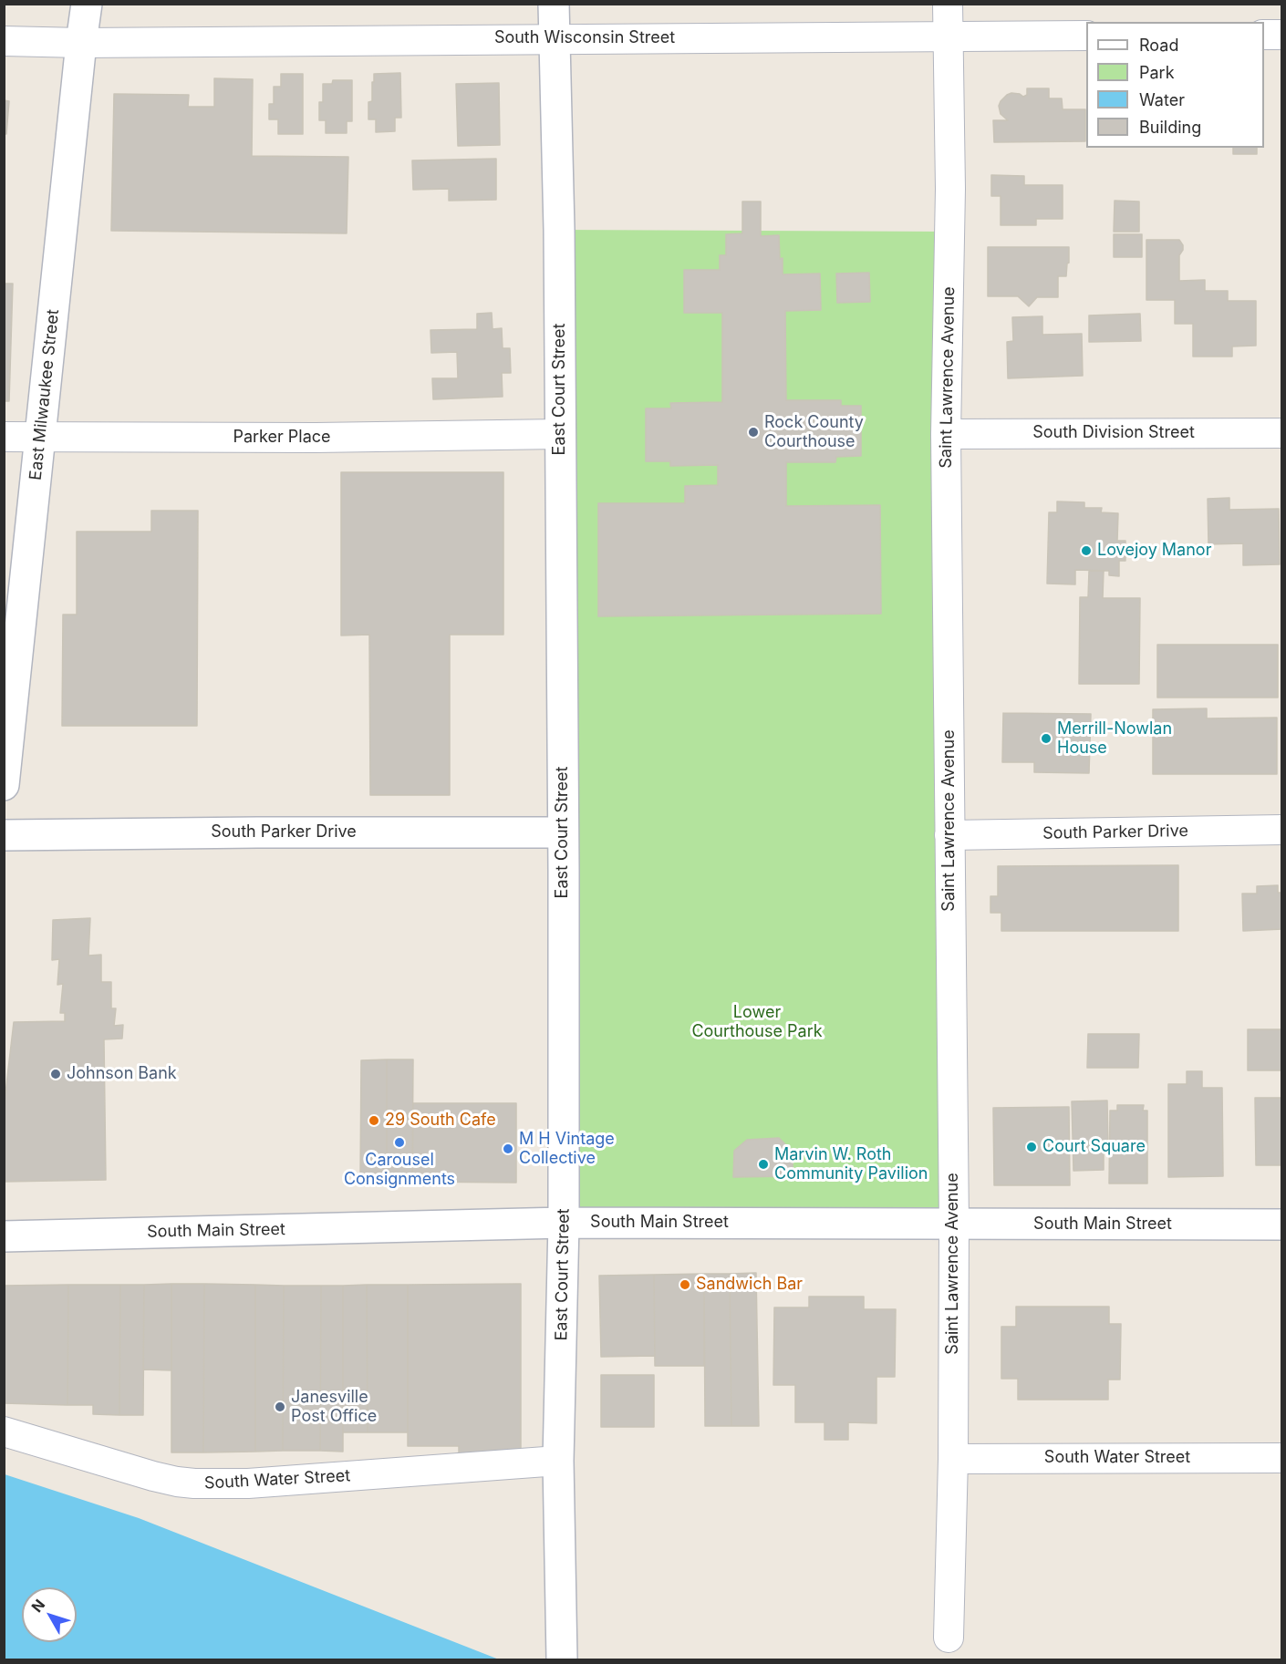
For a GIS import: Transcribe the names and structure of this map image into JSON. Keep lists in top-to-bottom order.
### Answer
{
  "streets": {
    "main road": [
      "East Court Street",
      "East Milwaukee Street",
      "South Parker Drive",
      "South Main Street"
    ],
    "street": [
      "South Wisconsin Street",
      "Saint Lawrence Avenue",
      "South Division Street",
      "Parker Place",
      "South Water Street"
    ]
  },
  "crossings": [
    ["South Wisconsin Street", "Saint Lawrence Avenue"],
    ["South Wisconsin Street", "East Court Street"],
    ["South Wisconsin Street", "East Milwaukee Street"],
    ["Saint Lawrence Avenue", "South Division Street"],
    ["Saint Lawrence Avenue", "South Parker Drive"],
    ["Saint Lawrence Avenue", "South Main Street"],
    ["Saint Lawrence Avenue", "South Water Street"],
    ["East Court Street", "Parker Place"],
    ["East Court Street", "South Parker Drive"],
    ["East Court Street", "South Main Street"],
    ["East Court Street", "South Water Street"],
    ["East Milwaukee Street", "Parker Place"]
  ],
  "parks": ["Lower Courthouse Park"],
  "places": [
    "Rock County Courthouse",
    "Lovejoy Manor",
    "Merrill-Nowlan House",
    "Johnson Bank",
    "29 South Cafe",
    "Carousel Consignments",
    "Court Square",
    "M H Vintage Collective",
    "Marvin W. Roth Community Pavilion",
    "Sandwich Bar",
    "Janesville Post Office"
  ],
  "legend": [
    "Road",
    "Park",
    "Water",
    "Building"
  ],
  "north": "top left"
}
